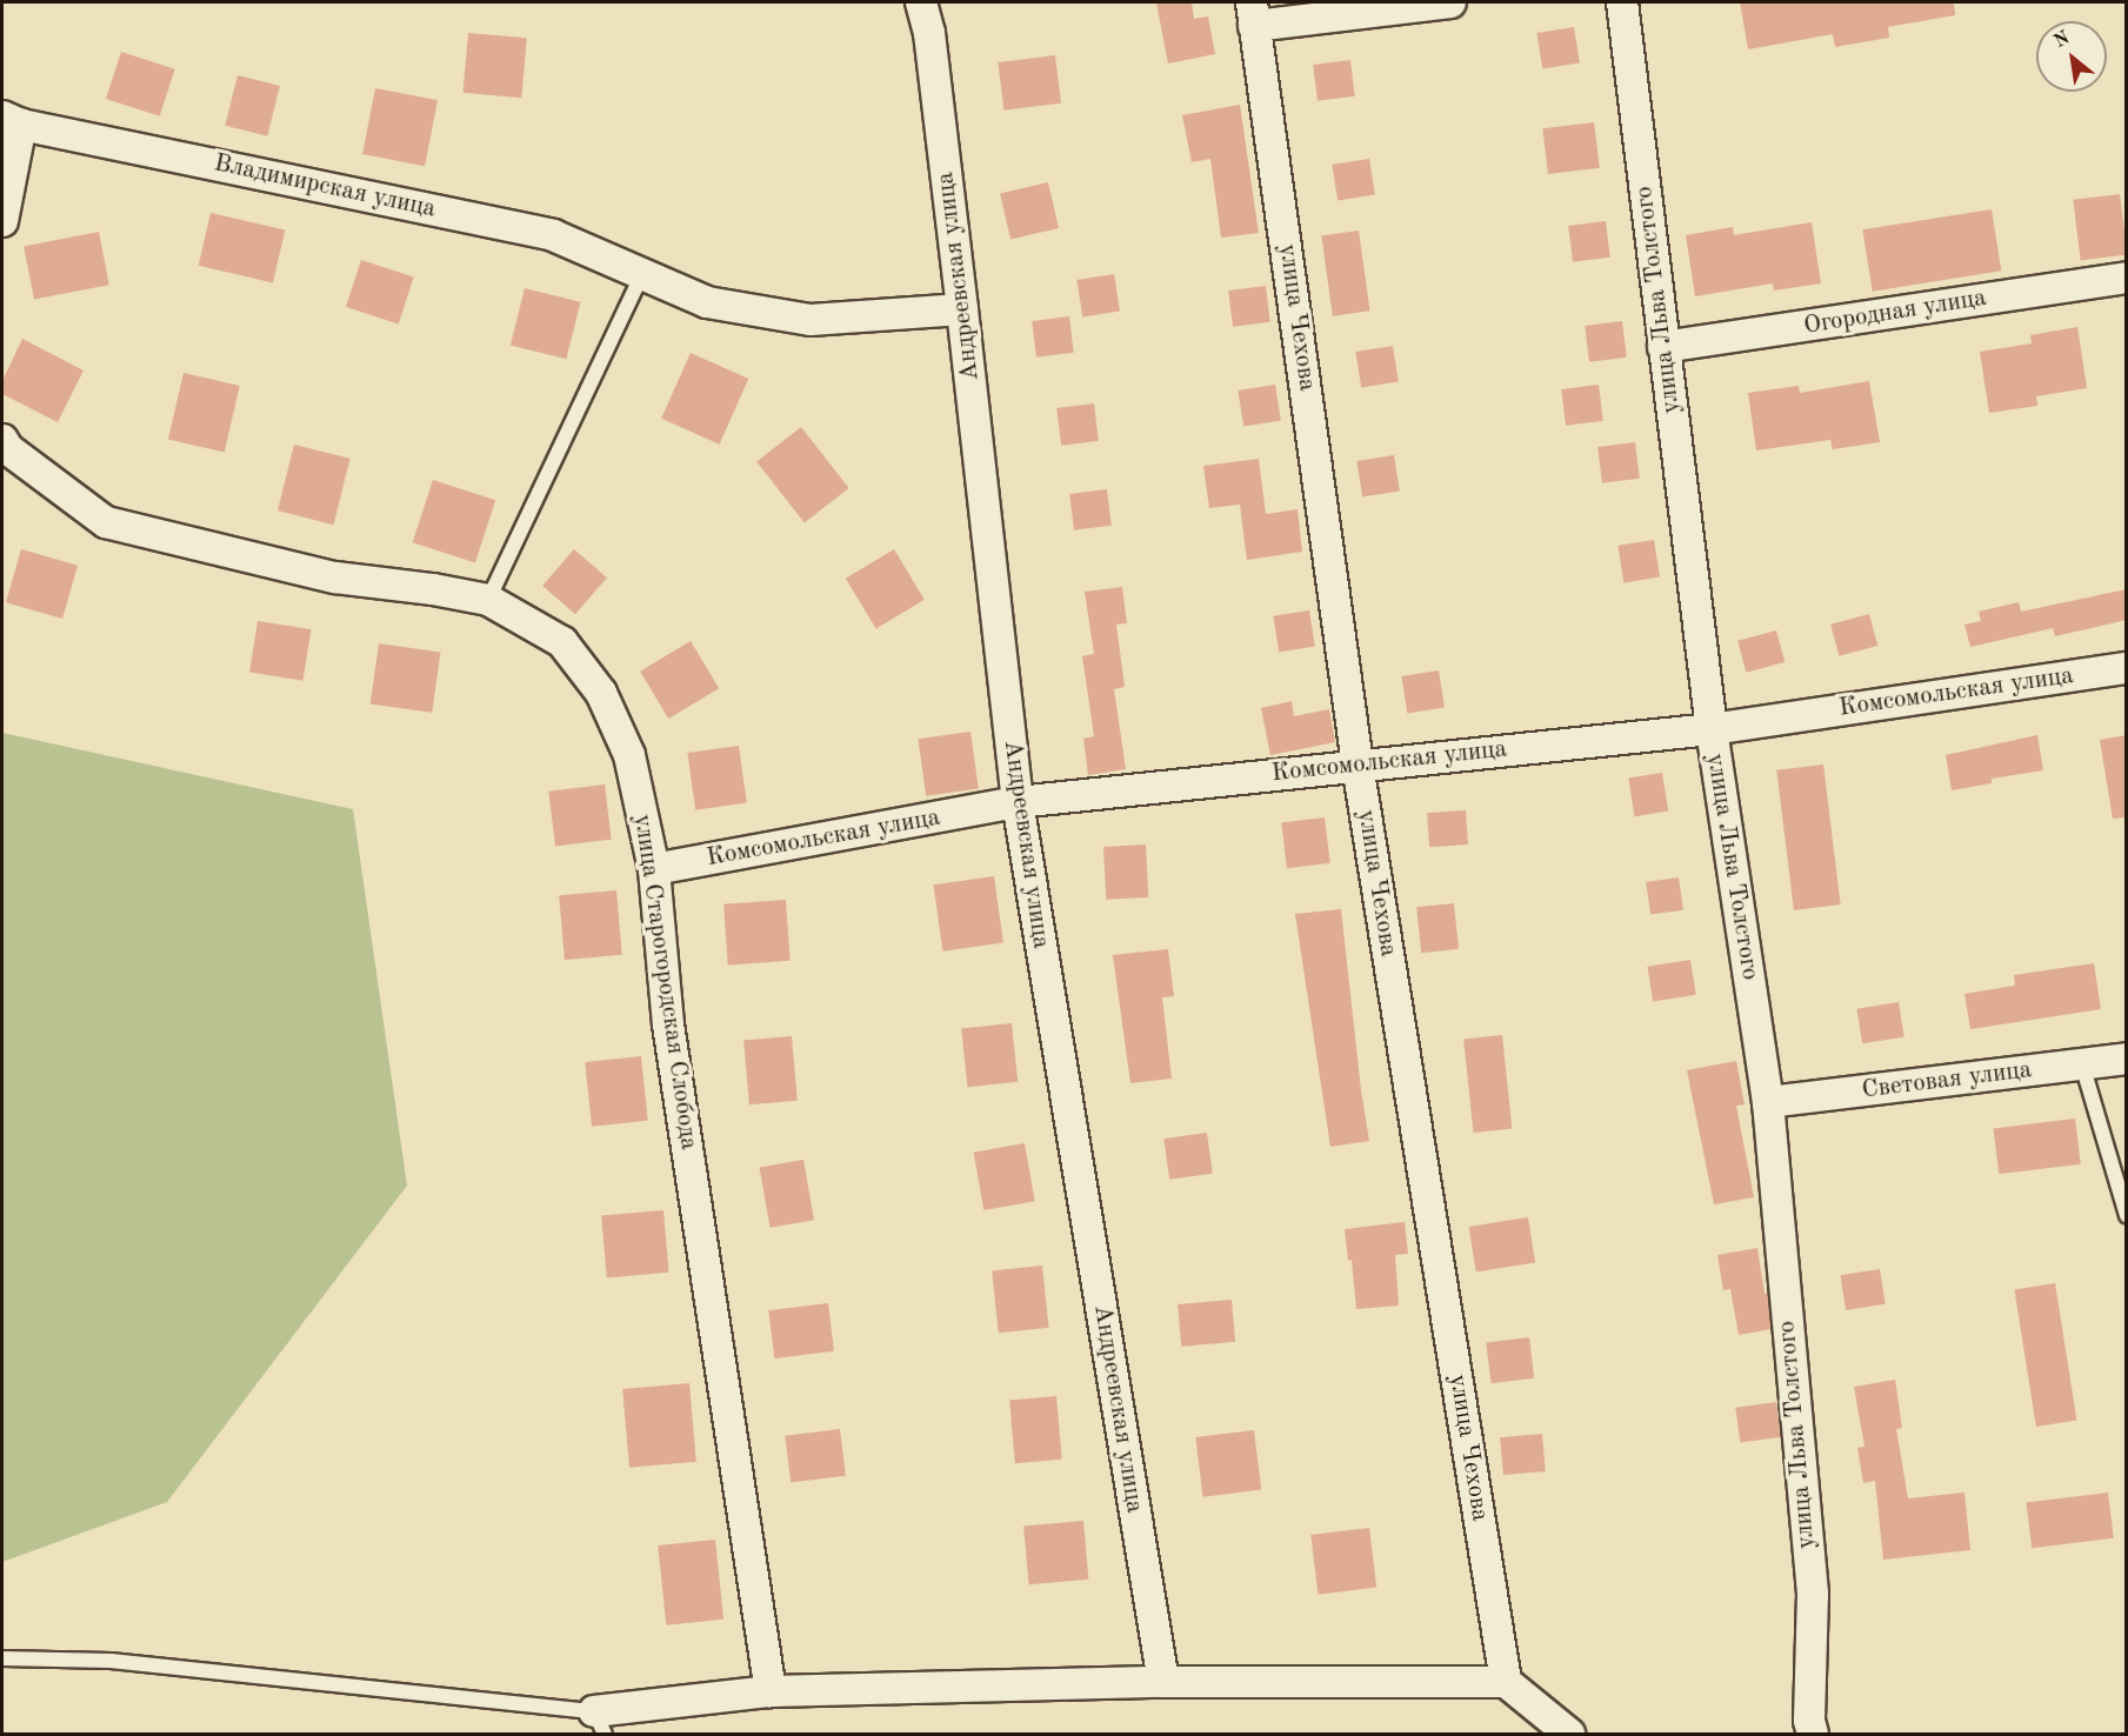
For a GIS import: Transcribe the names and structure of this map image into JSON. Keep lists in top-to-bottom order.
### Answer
{
  "streets": {
    "street": [
      "Владимирская улица",
      "Андреевская улица",
      "улица Льва Толстого",
      "Огородная улица",
      "улица Чехова",
      "Комсомольская улица",
      "улица Старогородская Слобода",
      "Световая улица"
    ]
  },
  "crossings": [
    ["Владимирская улица", "Андреевская улица"],
    ["Андреевская улица", "Комсомольская улица"],
    ["улица Льва Толстого", "Огородная улица"],
    ["улица Льва Толстого", "Комсомольская улица"],
    ["улица Льва Толстого", "Световая улица"],
    ["улица Чехова", "Комсомольская улица"],
    ["Комсомольская улица", "улица Старогородская Слобода"]
  ],
  "north": "top left"
}
